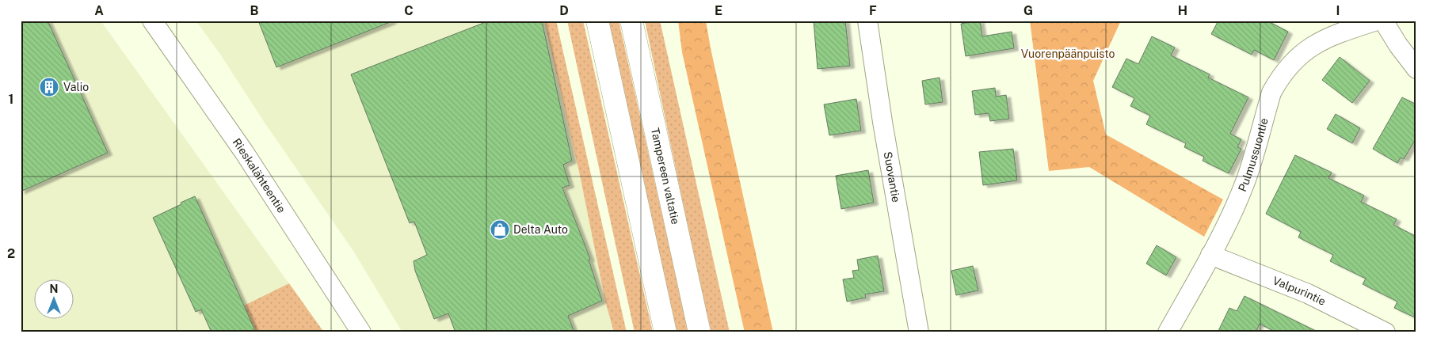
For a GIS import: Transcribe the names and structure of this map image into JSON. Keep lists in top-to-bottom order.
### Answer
{
  "streets": {
    "highway": ["Tampereen valtatie"],
    "street": [
      "Pulmussuontie",
      "Rieskalähteentie",
      "Suovantie",
      "Valpurintie"
    ]
  },
  "crossings": [
    ["Pulmussuontie", "Valpurintie"]
  ],
  "parks": ["Vuorenpäänpuisto"],
  "places": {
    "building": ["Valio"],
    "shop": ["Delta Auto"]
  },
  "north": "top",
  "grid": {
    "columns": [
      "A",
      "B",
      "C",
      "D",
      "E",
      "F",
      "G",
      "H",
      "I"
    ],
    "rows": ["1", "2"]
  }
}
